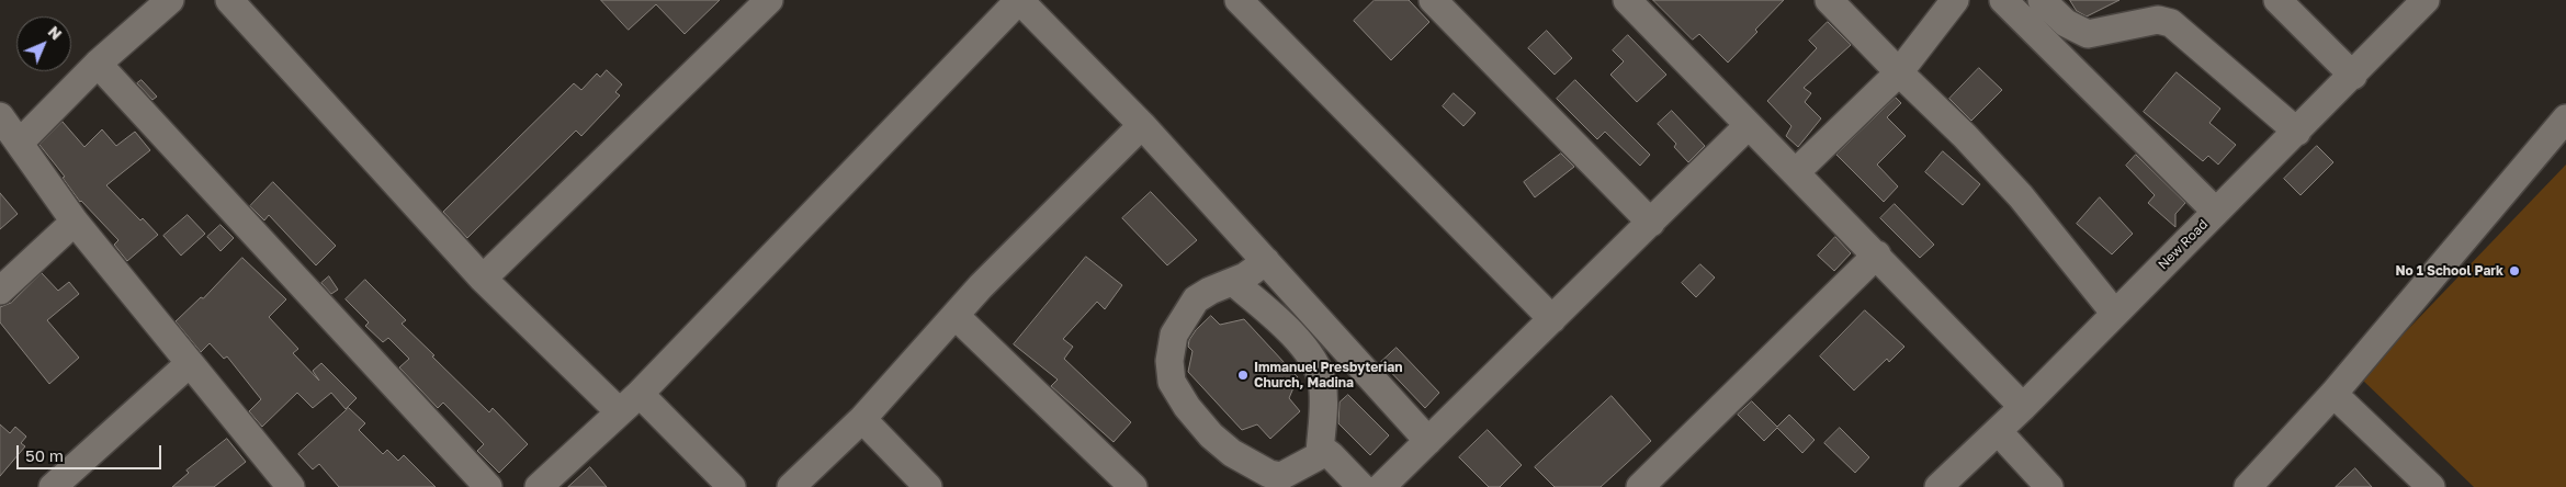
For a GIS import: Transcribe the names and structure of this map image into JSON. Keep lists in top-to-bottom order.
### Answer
{
  "streets": {
    "street": ["New Road"]
  },
  "places": ["No 1 School Park", "Immanuel Presbyterian Church, Madina"],
  "scale_bar": "50 m",
  "north": "top right"
}
